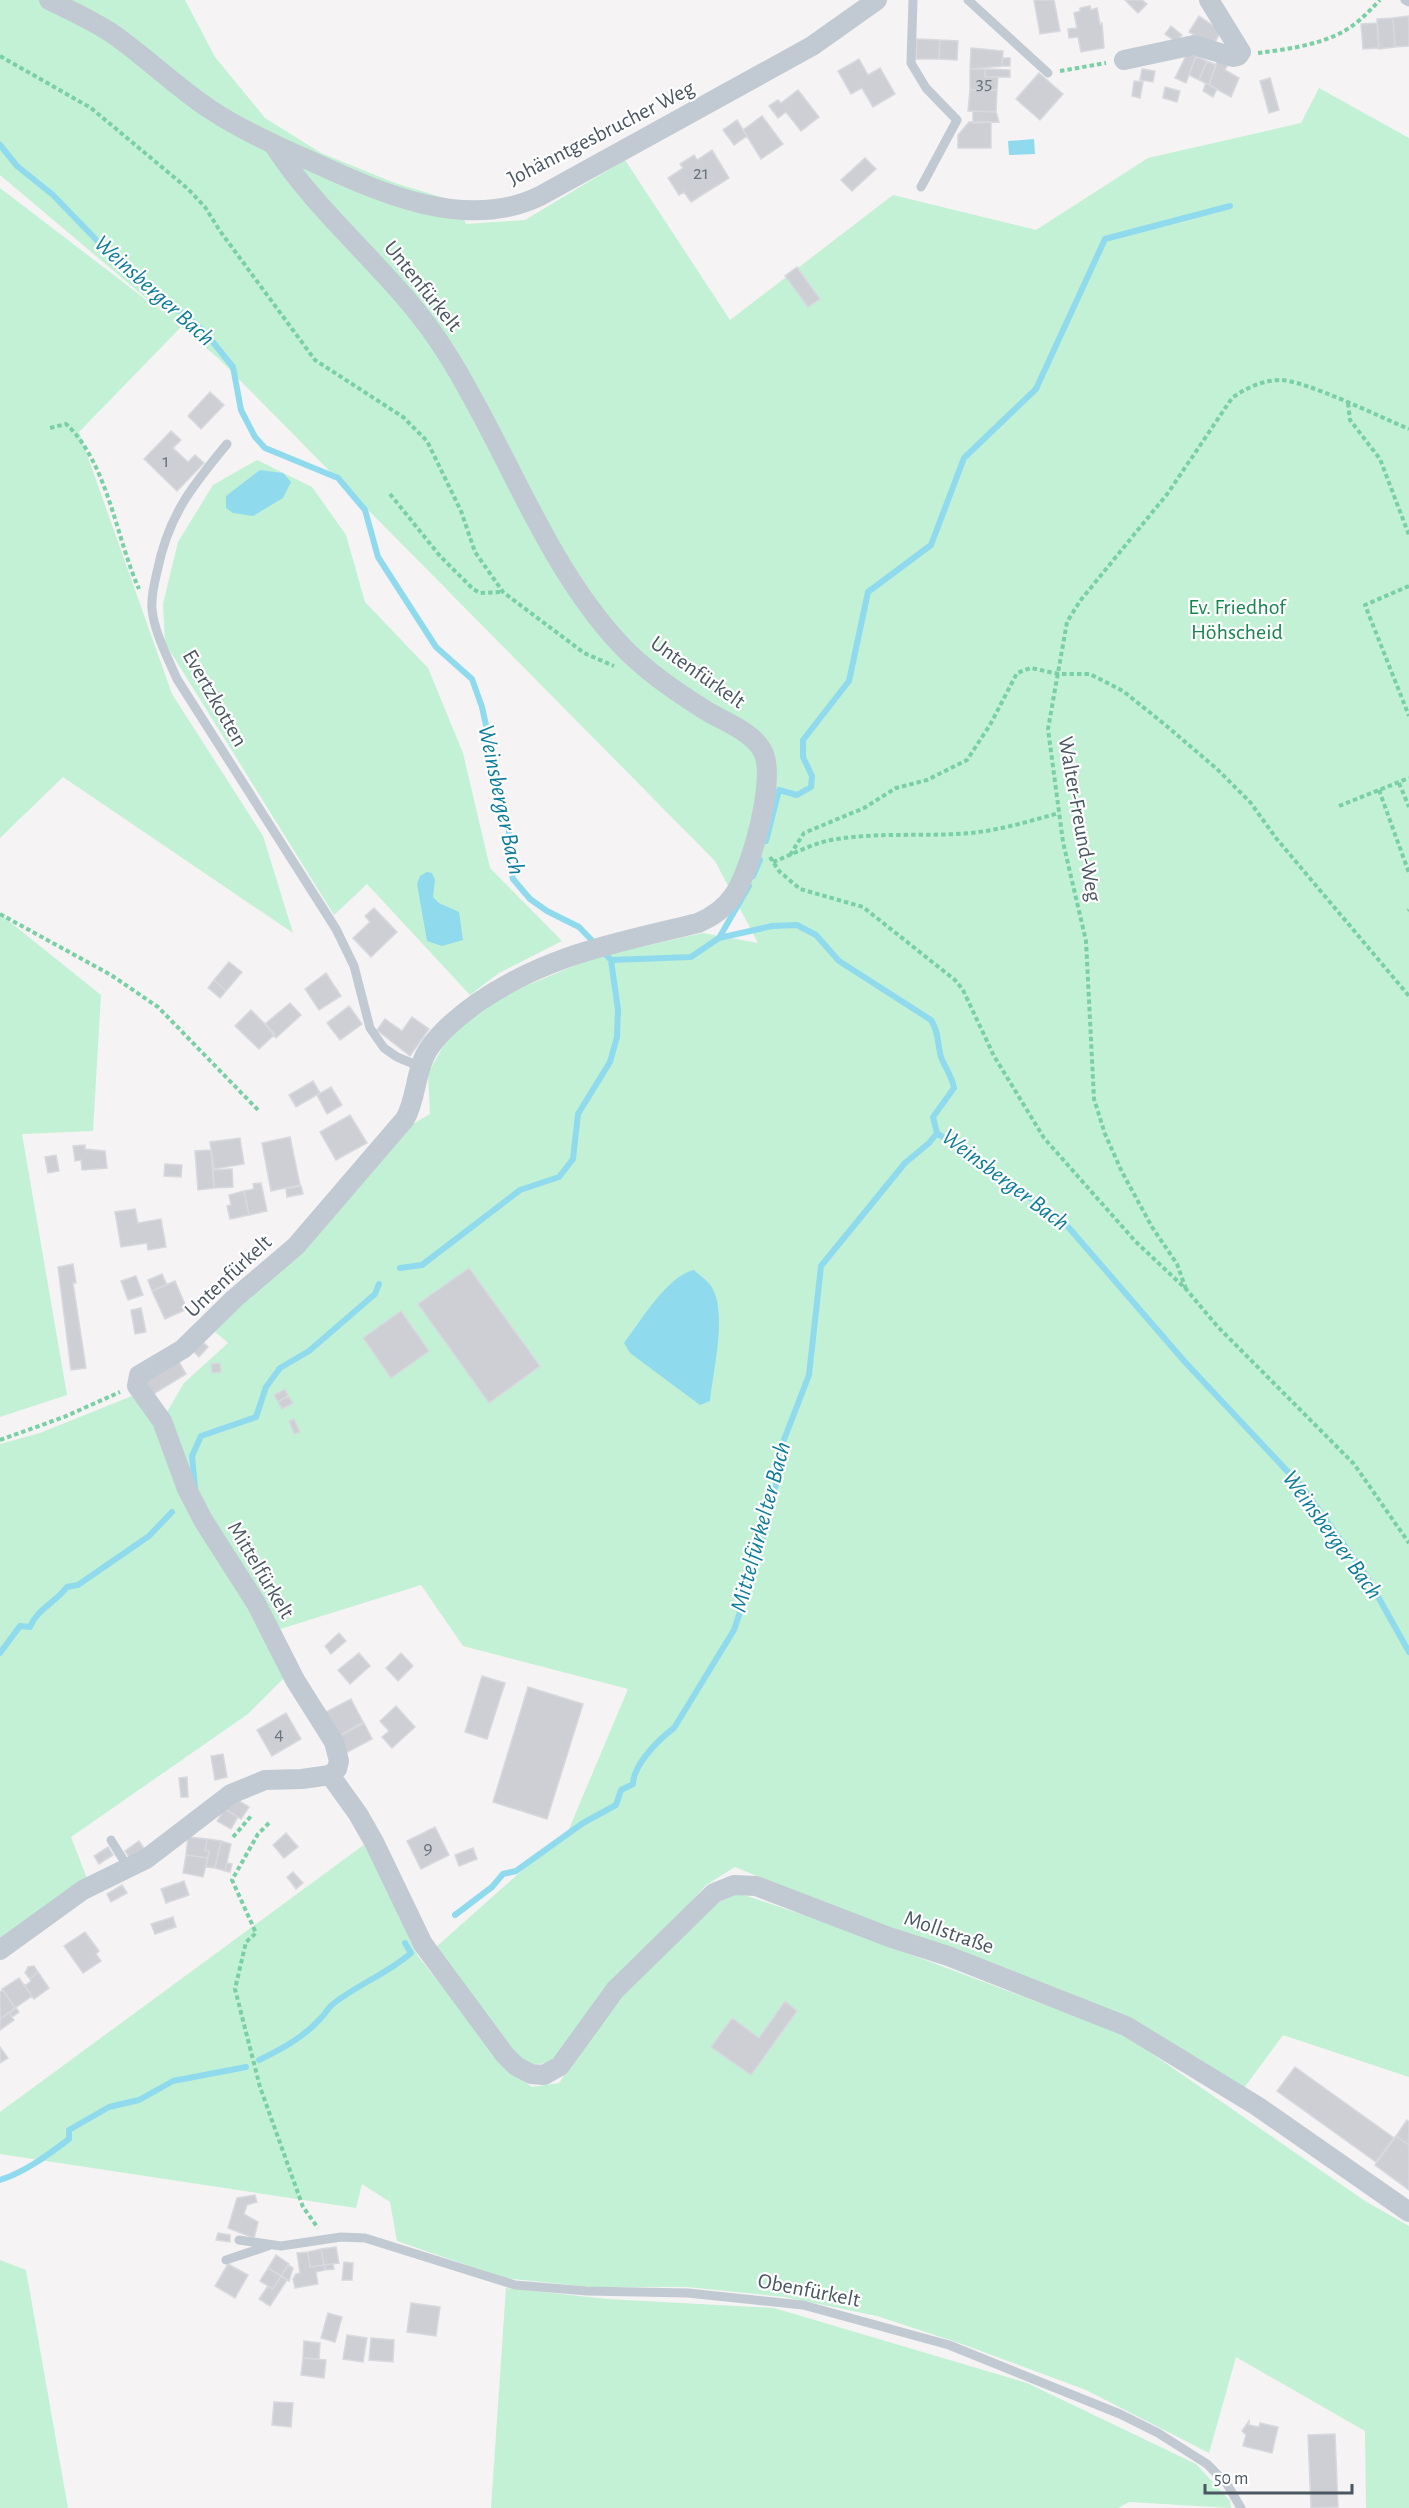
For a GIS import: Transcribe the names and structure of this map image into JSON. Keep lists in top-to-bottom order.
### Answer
{
  "streets": {
    "street": [
      "Johänntgesbrucher Weg",
      "Untenfürkelt",
      "Mittelfürkelt",
      "Mollstraße"
    ],
    "lane": ["Evertzkotten", "Obenfürkelt"],
    "path": ["Walter-Freund-Weg"]
  },
  "crossings": [
    ["Johänntgesbrucher Weg", "Untenfürkelt"],
    ["Untenfürkelt", "Evertzkotten"],
    ["Untenfürkelt", "Mittelfürkelt"],
    ["Mittelfürkelt", "Mollstraße"]
  ],
  "water": ["Weinsberger Bach", "Mittelfürkelter Bach"],
  "parks": ["Ev. Friedhof Höhscheid"],
  "house_numbers": [
    "35",
    "21",
    "1",
    "4",
    "9"
  ],
  "scale_bar": "50 m"
}
